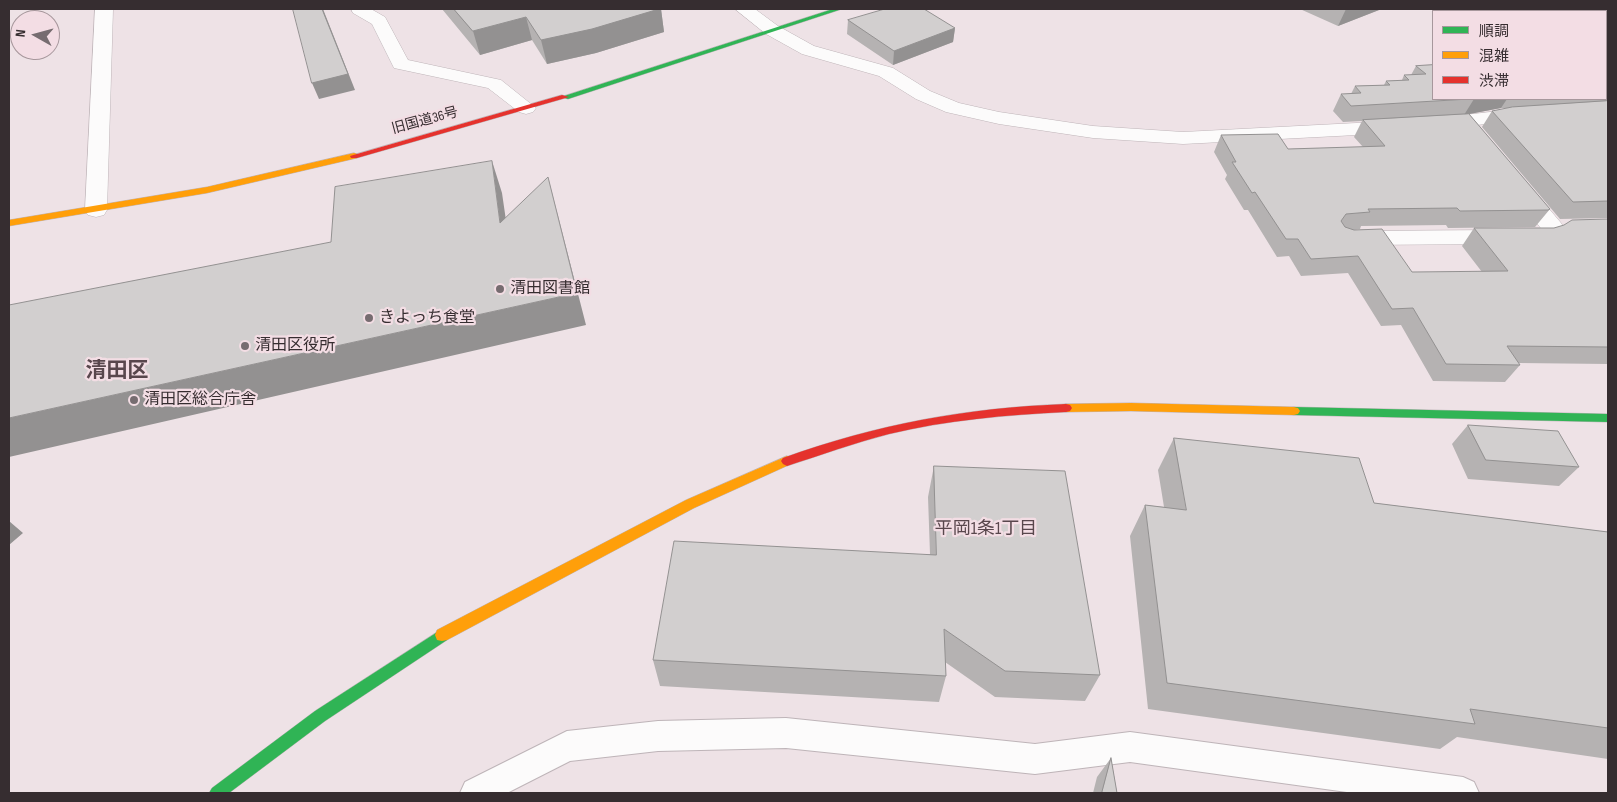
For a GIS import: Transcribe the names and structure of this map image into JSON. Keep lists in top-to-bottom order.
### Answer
{
  "streets": {
    "street": ["旧国道36号"]
  },
  "districts": ["清田区", "平岡1条1丁目"],
  "places": [
    "清田図書館",
    "きよっち食堂",
    "清田区役所",
    "清田区総合庁舎"
  ],
  "legend": ["順調", "混雑", "渋滞"],
  "north": "left"
}
